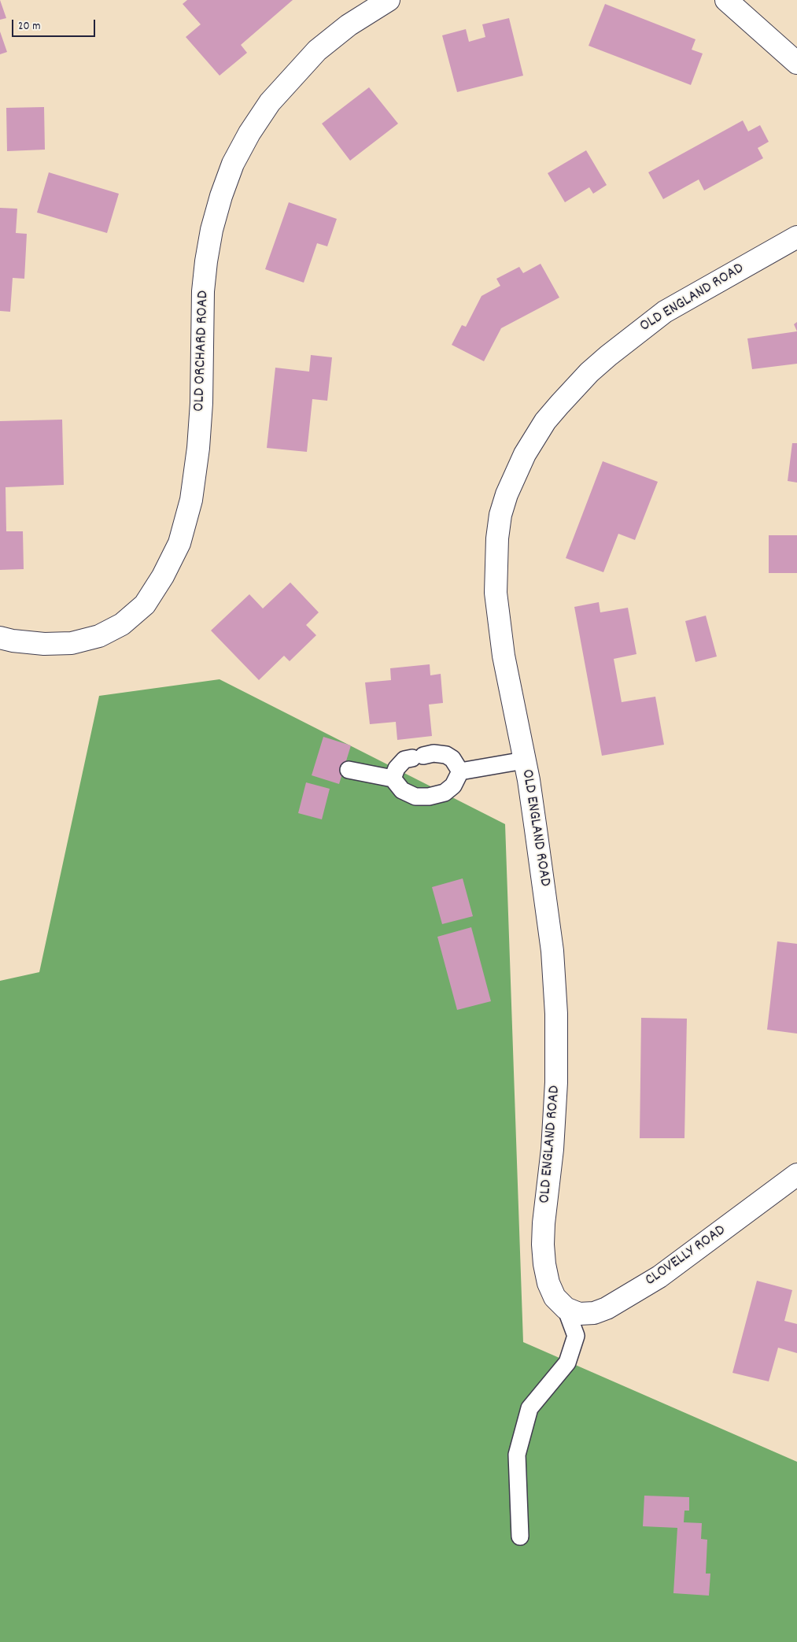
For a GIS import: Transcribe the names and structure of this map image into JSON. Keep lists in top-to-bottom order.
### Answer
{
  "streets": {
    "street": ["OLD ENGLAND ROAD", "OLD ORCHARD ROAD", "CLOVELLY ROAD"]
  },
  "crossings": [
    ["OLD ENGLAND ROAD", "CLOVELLY ROAD"]
  ],
  "scale_bar": "20 m"
}
